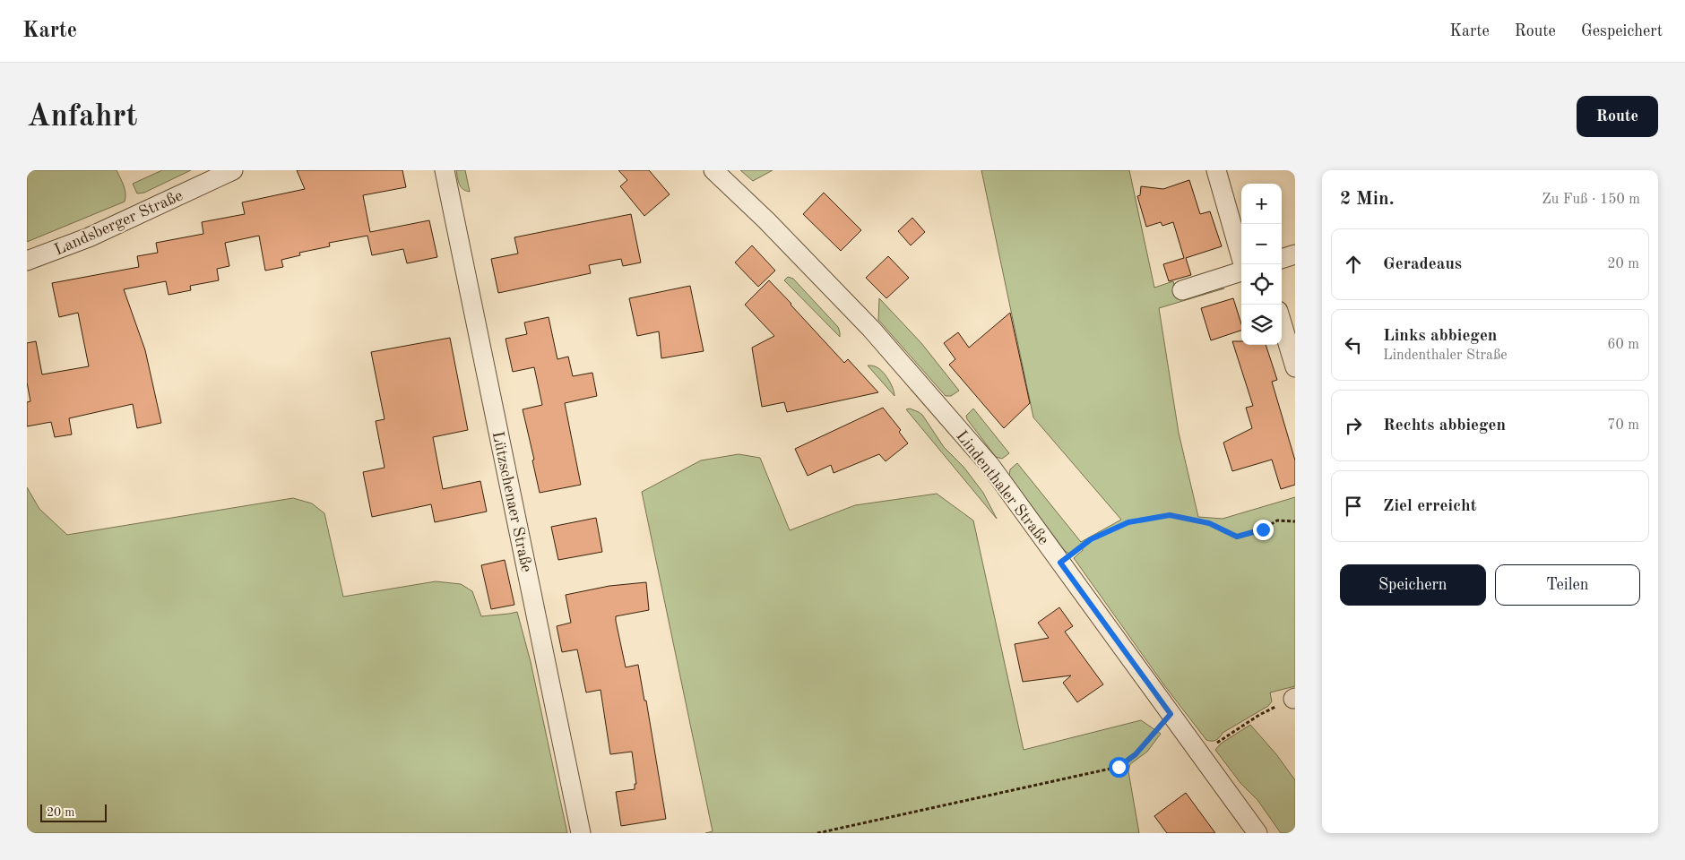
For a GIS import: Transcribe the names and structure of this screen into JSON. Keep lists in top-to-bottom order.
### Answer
{
  "streets": {
    "street": ["Landsberger Straße", "Lindenthaler Straße", "Lützschenaer Straße"]
  },
  "scale_bar": "20 m",
  "page": {
    "header": "Karte",
    "nav": ["Karte", "Route", "Gespeichert"],
    "buttons": [
      "Route",
      ["Speichern", "Teilen"]
    ],
    "title": "Anfahrt",
    "heading": ["2 Min.", "Zu Fuß · 150 m"],
    "map_buttons": ["+", "−"],
    "list": [
      ["Geradeaus", "20 m"],
      ["Links abbiegen", "Lindenthaler Straße", "60 m"],
      ["Rechts abbiegen", "70 m"],
      "Ziel erreicht"
    ],
    "scale": "20 m"
  }
}
